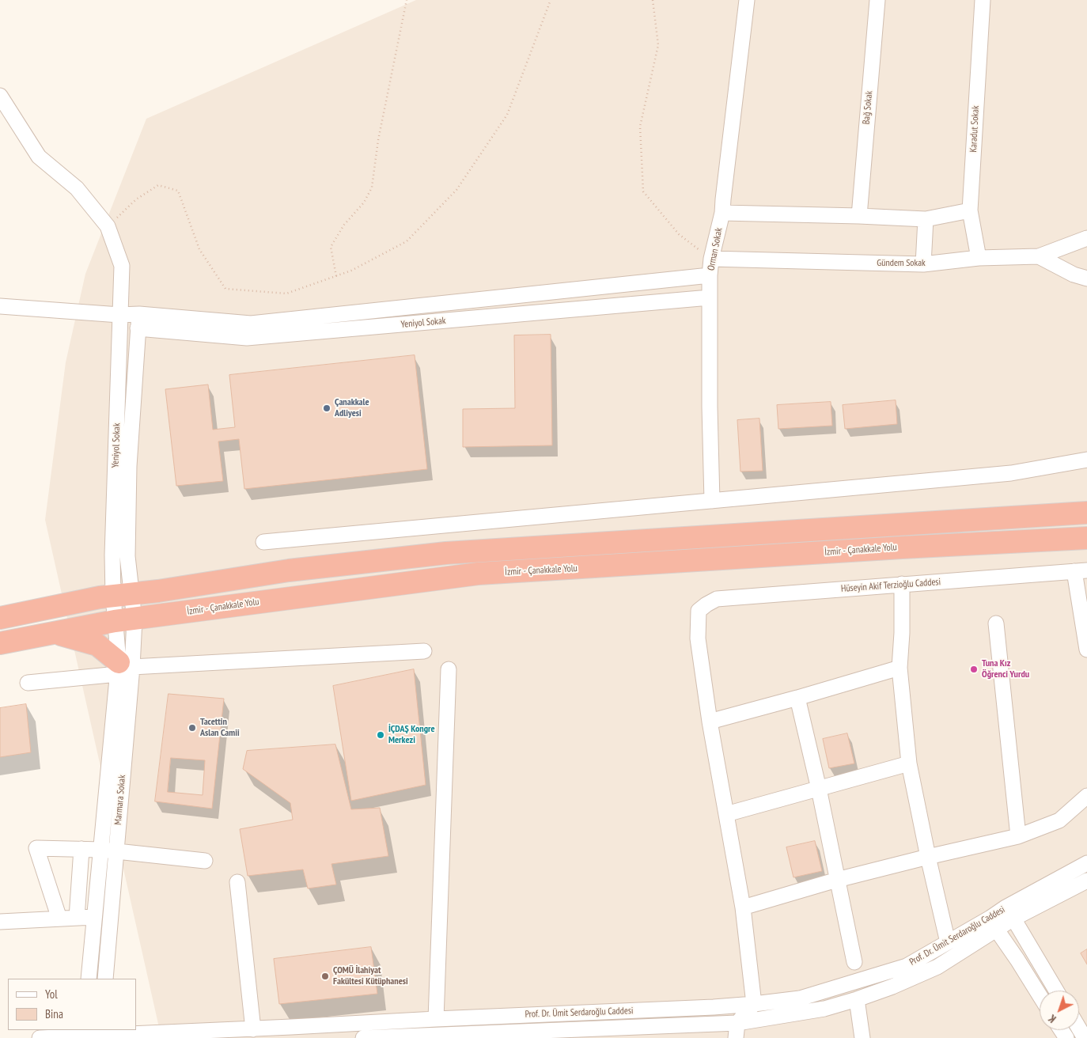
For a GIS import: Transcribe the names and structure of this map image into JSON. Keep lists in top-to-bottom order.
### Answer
{
  "streets": {
    "highway": ["İzmir - Çanakkale Yolu"],
    "street": [
      "Bağ Sokak",
      "Karadut Sokak",
      "Orman Sokak",
      "Gündem Sokak",
      "Yeniyol Sokak",
      "Hüseyin Akif Terzioğlu Caddesi",
      "Marmara Sokak",
      "Prof. Dr. Ümit Serdaroğlu Caddesi"
    ]
  },
  "crossings": [
    ["Karadut Sokak", "Gündem Sokak"],
    ["Orman Sokak", "Gündem Sokak"],
    ["Orman Sokak", "Yeniyol Sokak"],
    ["Yeniyol Sokak", "İzmir - Çanakkale Yolu"],
    ["Yeniyol Sokak", "Marmara Sokak"],
    ["İzmir - Çanakkale Yolu", "Marmara Sokak"]
  ],
  "places": [
    "Çanakkale Adliyesi",
    "Tuna Kız Öğrenci Yurdu",
    "Tacettin Aslan Camii",
    "İÇDAŞ Kongre Merkezi",
    "ÇOMÜ İlahiyat Fakültesi Kütüphanesi"
  ],
  "legend": ["Yol", "Bina"],
  "north": "bottom left"
}
